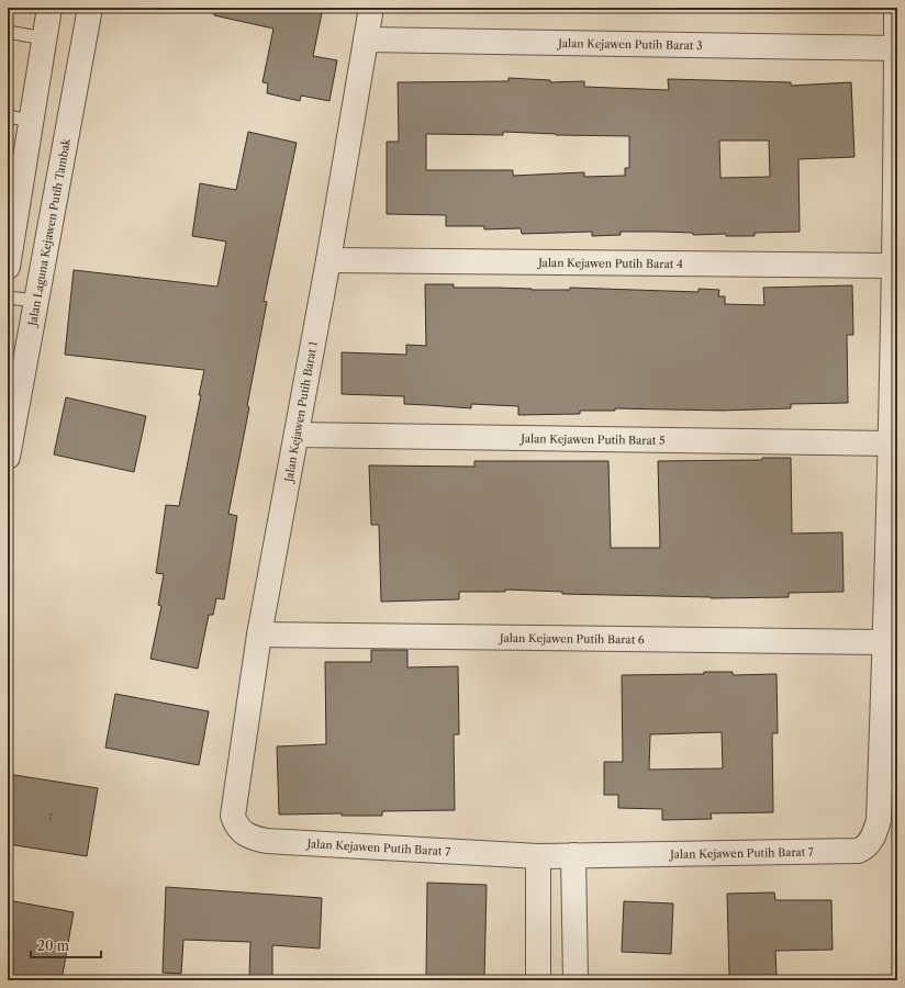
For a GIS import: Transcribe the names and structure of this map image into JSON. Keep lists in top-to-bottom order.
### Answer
{
  "streets": {
    "street": [
      "Jalan Kejawen Putih Barat 3",
      "Jalan Laguna Kejawen Putih Tambak",
      "Jalan Kejawen Putih Barat 4",
      "Jalan Kejawen Putih Barat 1",
      "Jalan Kejawen Putih Barat 5",
      "Jalan Kejawen Putih Barat 6",
      "Jalan Kejawen Putih Barat 7"
    ]
  },
  "crossings": [
    ["Jalan Kejawen Putih Barat 3", "Jalan Kejawen Putih Barat 1"],
    ["Jalan Kejawen Putih Barat 4", "Jalan Kejawen Putih Barat 1"],
    ["Jalan Kejawen Putih Barat 1", "Jalan Kejawen Putih Barat 5"],
    ["Jalan Kejawen Putih Barat 1", "Jalan Kejawen Putih Barat 6"],
    ["Jalan Kejawen Putih Barat 1", "Jalan Kejawen Putih Barat 7"],
    ["Jalan Kejawen Putih Barat 6", "Jalan Kejawen Putih Barat 7"]
  ],
  "house_numbers": ["7"],
  "scale_bar": "20 m"
}
